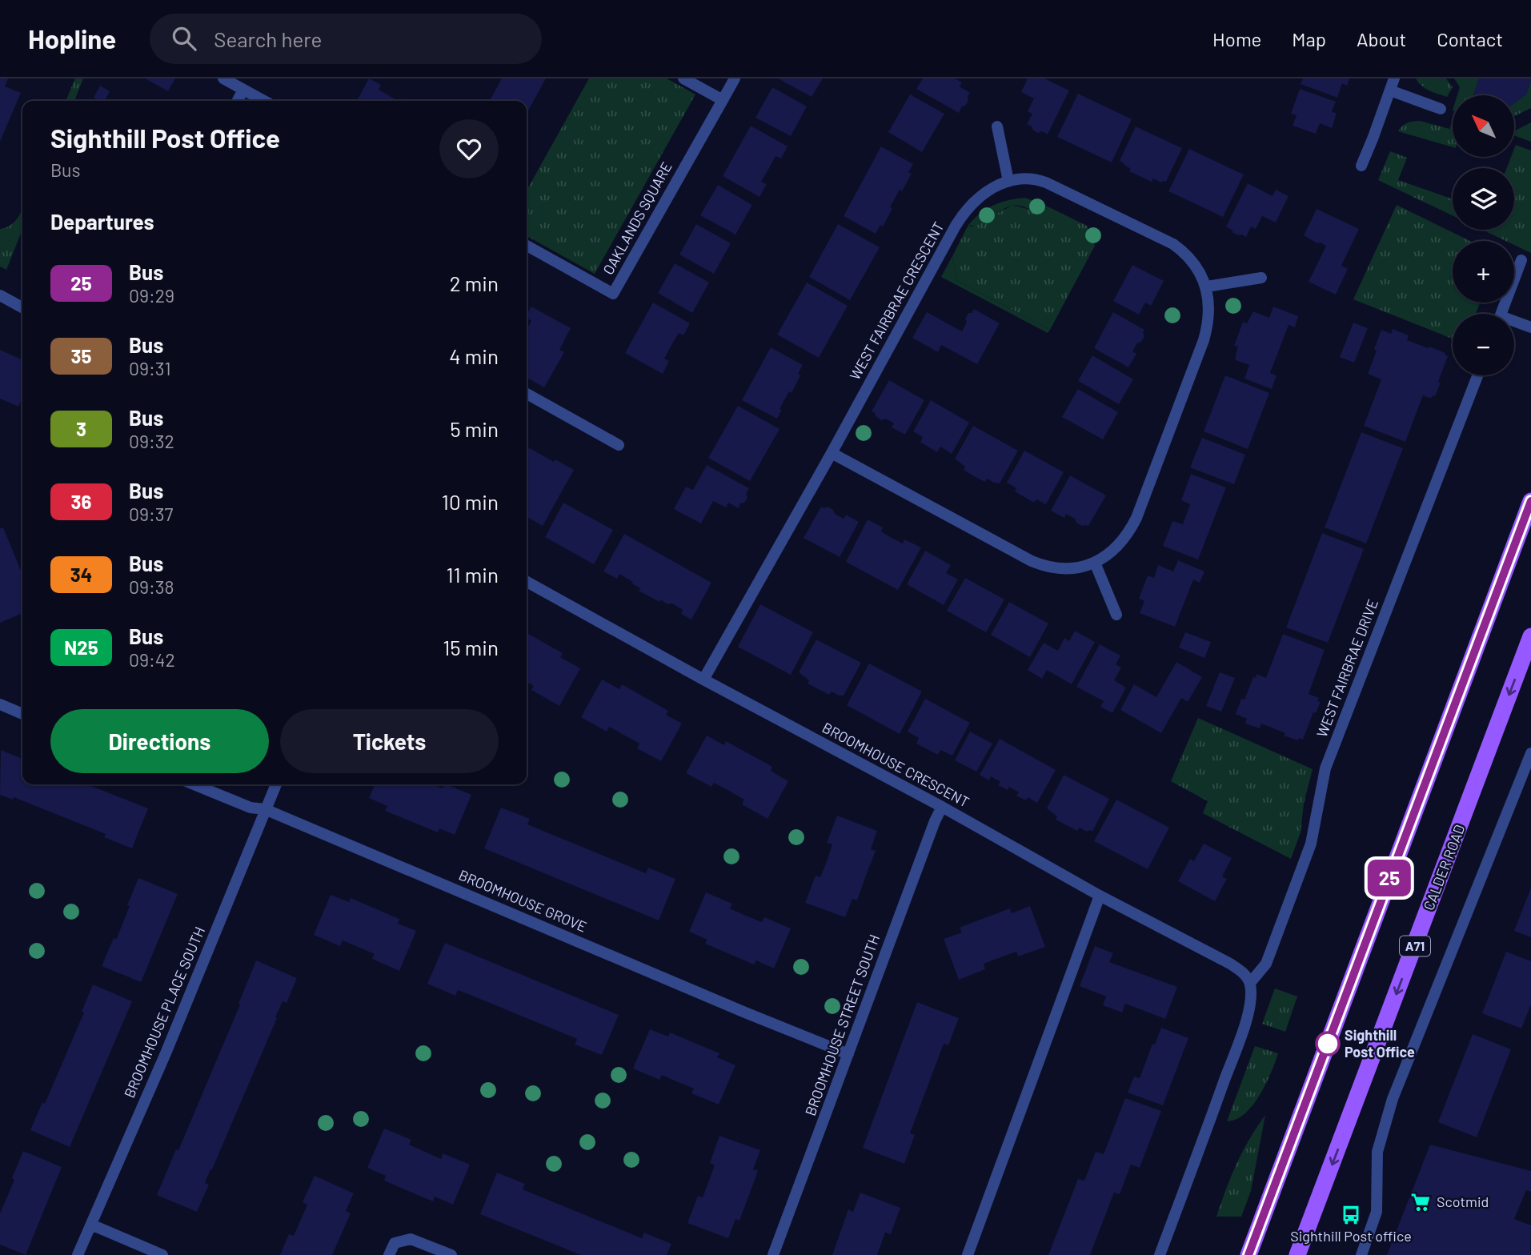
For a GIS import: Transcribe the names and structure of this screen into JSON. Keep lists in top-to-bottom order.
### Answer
{
  "streets": {
    "main road": ["CALDER ROAD", "A71"],
    "street": [
      "OAKLANDS SQUARE",
      "WEST FAIRBRAE CRESCENT",
      "WEST FAIRBRAE DRIVE",
      "BROOMHOUSE CRESCENT",
      "BROOMHOUSE GROVE",
      "BROOMHOUSE PLACE SOUTH",
      "BROOMHOUSE STREET SOUTH"
    ]
  },
  "crossings": [
    ["WEST FAIRBRAE CRESCENT", "BROOMHOUSE CRESCENT"],
    ["WEST FAIRBRAE DRIVE", "BROOMHOUSE CRESCENT"],
    ["BROOMHOUSE CRESCENT", "BROOMHOUSE STREET SOUTH"],
    ["BROOMHOUSE GROVE", "BROOMHOUSE PLACE SOUTH"],
    ["BROOMHOUSE GROVE", "BROOMHOUSE STREET SOUTH"]
  ],
  "places": {
    "other": ["Sighthill Post Office"],
    "supermarket": ["Scotmid"],
    "bus stop": ["Sighthill Post office"]
  },
  "lines": ["bus line 25"],
  "north": "top left",
  "page": {
    "header": "Hopline",
    "search": "Search here",
    "nav": [
      "Home",
      "Map",
      "About",
      "Contact"
    ],
    "on_map": "25",
    "map_buttons": ["+", "−"],
    "heading": [
      ["Sighthill Post Office", "Bus"],
      "Departures"
    ],
    "list": [
      {
        "mark": "25",
        "name": "Bus",
        "note": "09:29",
        "value": "2 min"
      },
      {
        "mark": "35",
        "name": "Bus",
        "note": "09:31",
        "value": "4 min"
      },
      {
        "mark": "3",
        "name": "Bus",
        "note": "09:32",
        "value": "5 min"
      },
      {
        "mark": "36",
        "name": "Bus",
        "note": "09:37",
        "value": "10 min"
      },
      {
        "mark": "34",
        "name": "Bus",
        "note": "09:38",
        "value": "11 min"
      },
      {
        "mark": "N25",
        "name": "Bus",
        "note": "09:42",
        "value": "15 min"
      }
    ],
    "buttons": ["Directions", "Tickets"]
  }
}
